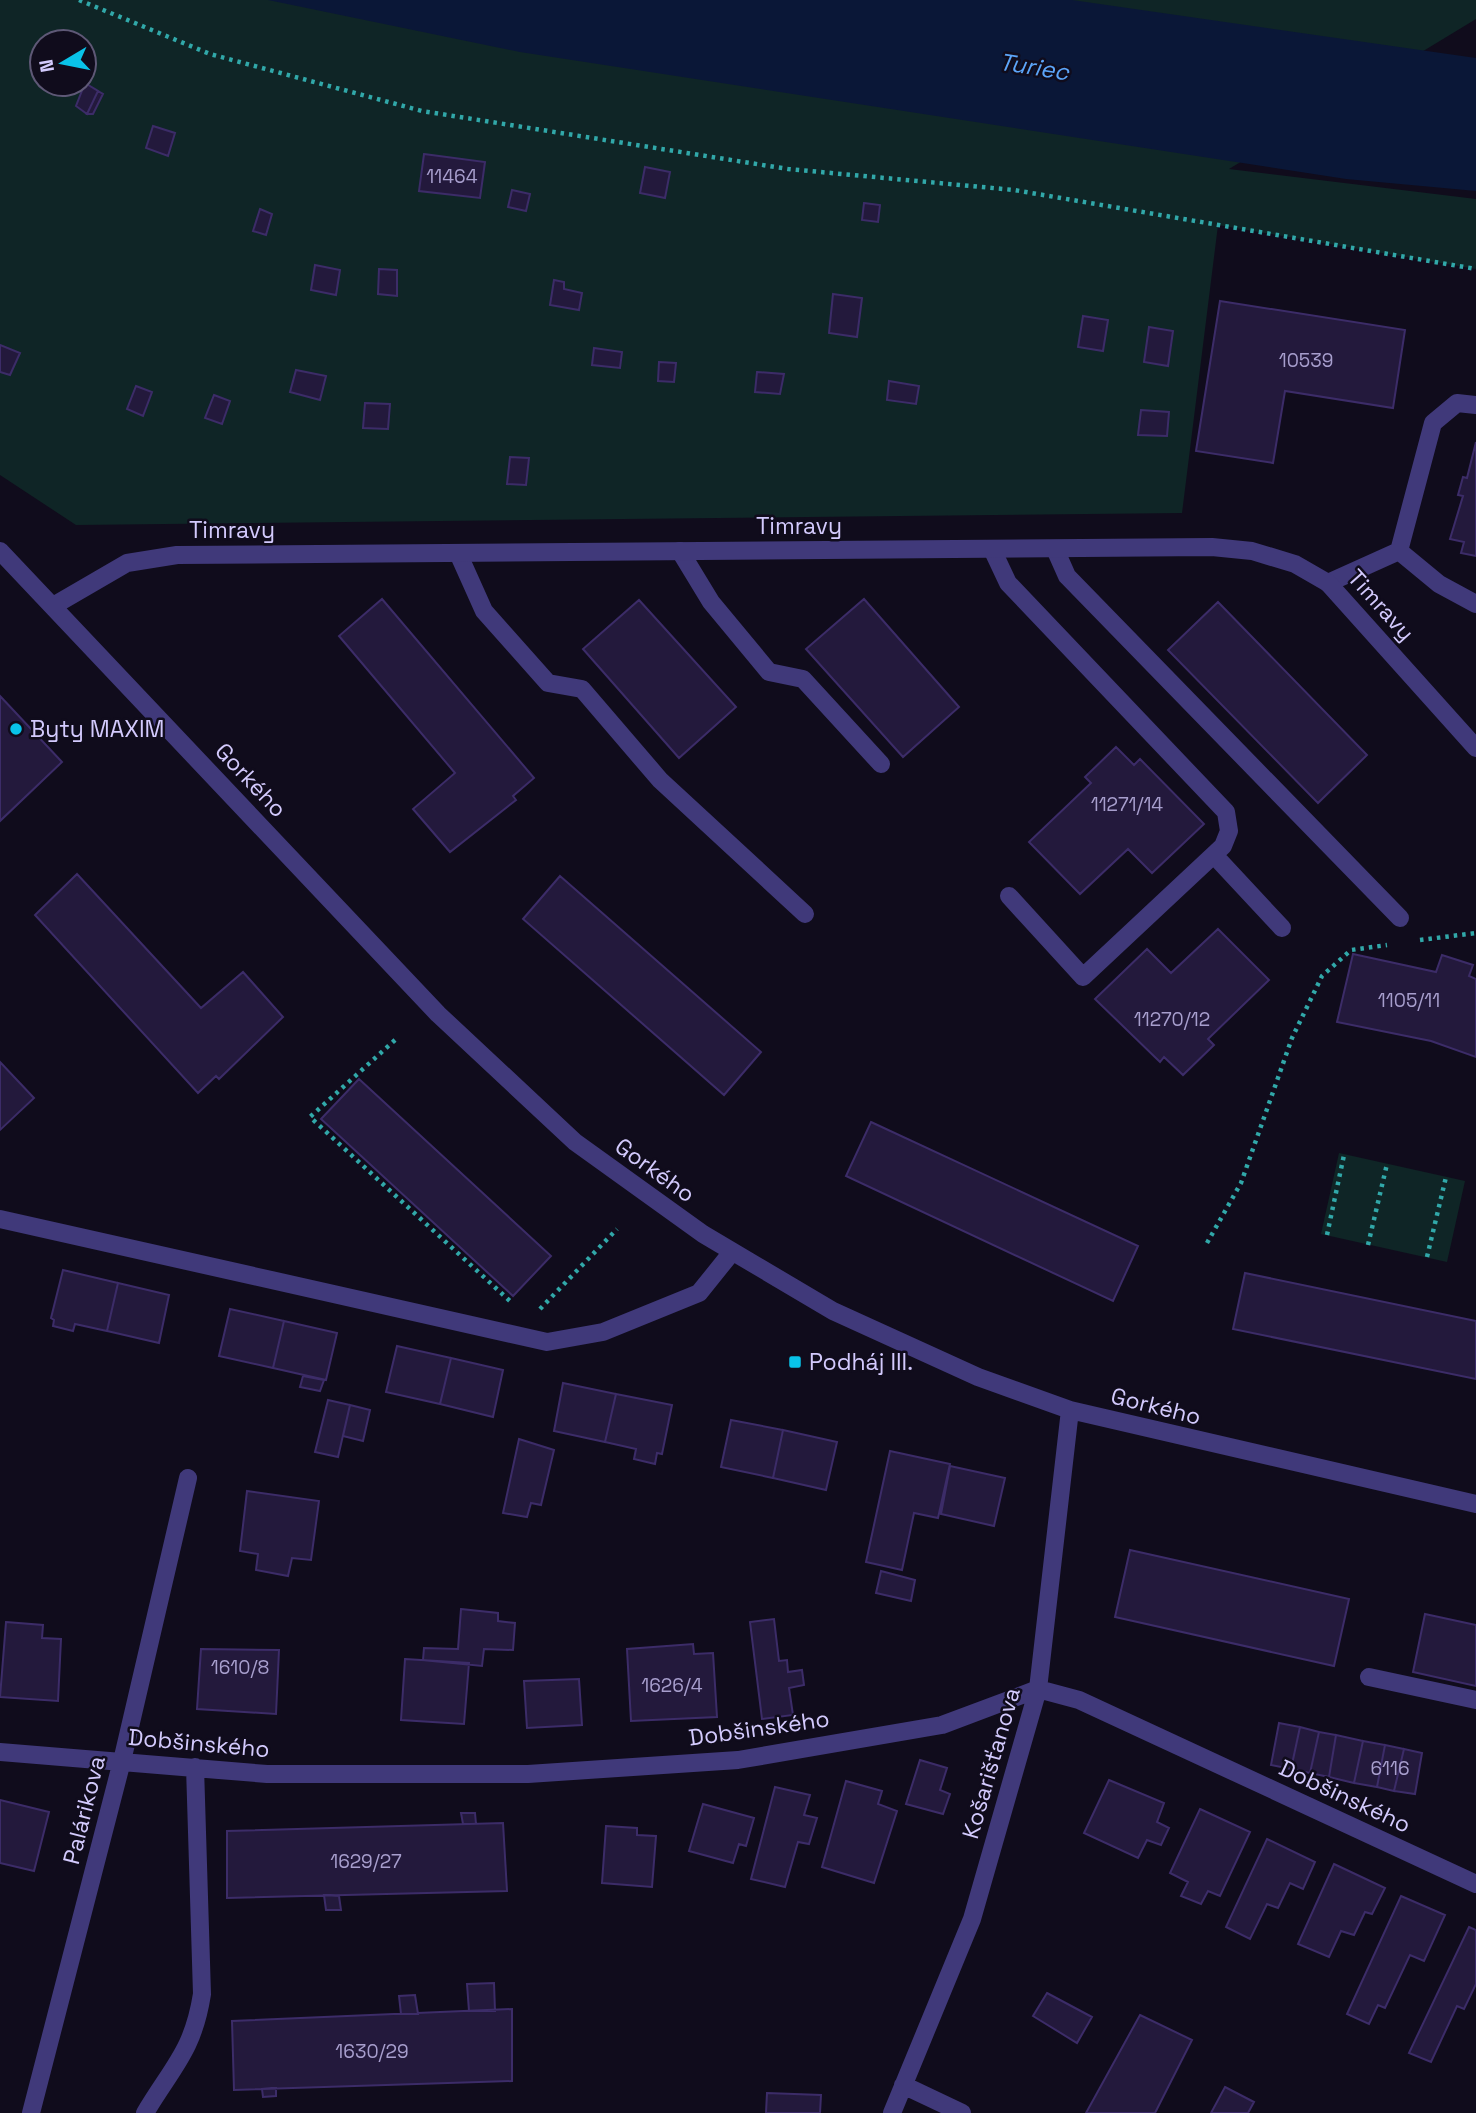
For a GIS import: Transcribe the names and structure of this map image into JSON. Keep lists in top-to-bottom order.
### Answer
{
  "streets": {
    "street": [
      "Timravy",
      "Gorkého",
      "Dobšinského",
      "Košarišťanova",
      "Palárikova"
    ]
  },
  "crossings": [
    ["Timravy", "Gorkého"],
    ["Gorkého", "Košarišťanova"],
    ["Dobšinského", "Košarišťanova"],
    ["Dobšinského", "Palárikova"]
  ],
  "water": ["Turiec"],
  "places": {
    "other": ["Byty MAXIM"],
    "transit": ["Podháj III."]
  },
  "house_numbers": [
    "11464",
    "10539",
    "11271/14",
    "1105/11",
    "11270/12",
    "1610/8",
    "1626/4",
    "6116",
    "1629/27",
    "1630/29"
  ],
  "north": "left"
}
